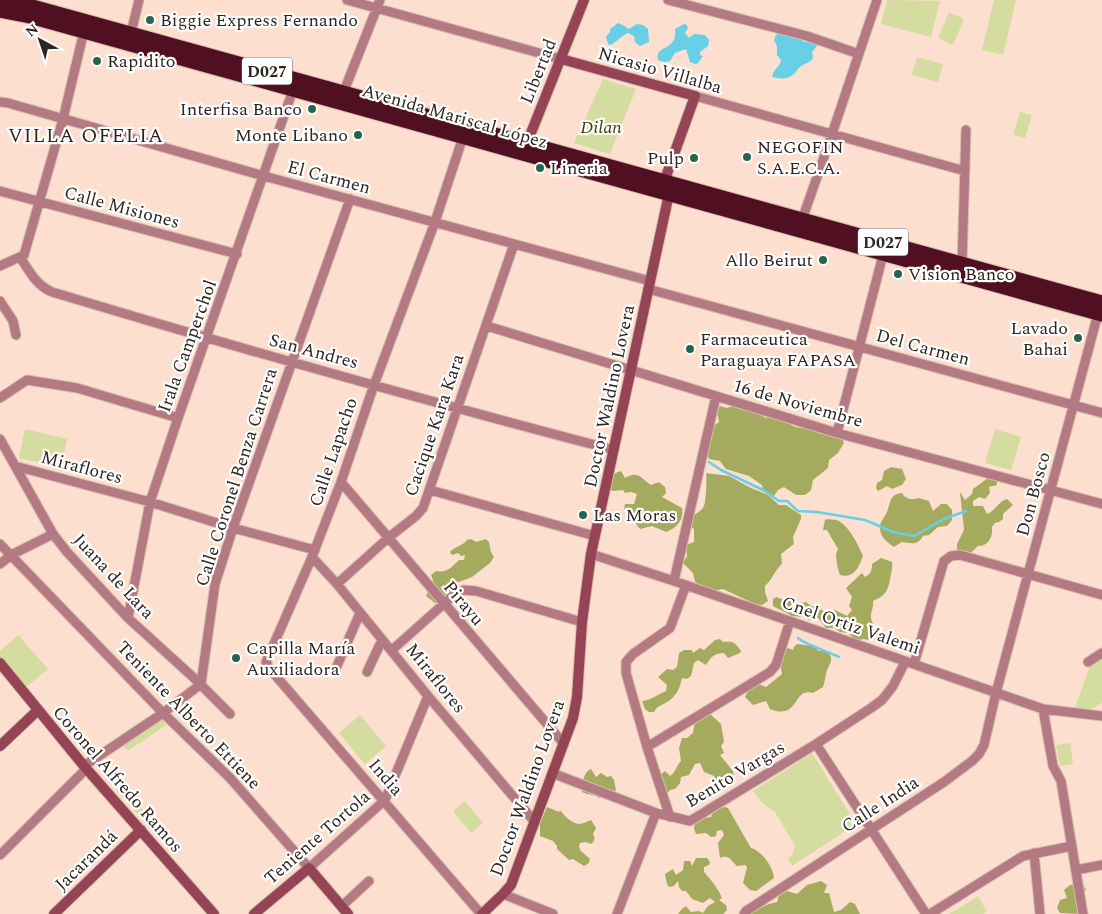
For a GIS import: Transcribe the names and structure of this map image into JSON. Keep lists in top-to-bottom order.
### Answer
{
  "streets": {
    "highway": ["D027", "Avenida Mariscal López"],
    "main road": [
      "Nicasio Villalba",
      "Libertad",
      "Doctor Waldino Lovera",
      "Teniente Alberto Ettiene",
      "Coronel Alfredo Ramos",
      "Teniente Tortola",
      "Jacarandá"
    ],
    "street": [
      "El Carmen",
      "Calle Misiones",
      "Irala Camperchol",
      "Del Carmen",
      "San Andres",
      "16 de Noviembre",
      "Cacique Kara Kara",
      "Calle Lapacho",
      "Miraflores",
      "Calle Coronel Benza Carrera",
      "Don Bosco",
      "Juana de Lara",
      "Pirayu",
      "Cnel Ortiz Valemi",
      "Benito Vargas",
      "India",
      "Calle India"
    ]
  },
  "crossings": [
    ["Nicasio Villalba", "Libertad"],
    ["Nicasio Villalba", "Doctor Waldino Lovera"],
    ["Libertad", "Avenida Mariscal López"],
    ["Avenida Mariscal López", "Irala Camperchol"],
    ["Avenida Mariscal López", "Doctor Waldino Lovera"],
    ["Avenida Mariscal López", "Calle Lapacho"],
    ["Avenida Mariscal López", "Don Bosco"],
    ["El Carmen", "Irala Camperchol"],
    ["El Carmen", "Del Carmen"],
    ["El Carmen", "Doctor Waldino Lovera"],
    ["El Carmen", "Cacique Kara Kara"],
    ["El Carmen", "Calle Lapacho"],
    ["El Carmen", "Calle Coronel Benza Carrera"],
    ["Calle Misiones", "Irala Camperchol"],
    ["Irala Camperchol", "San Andres"],
    ["Irala Camperchol", "Miraflores"],
    ["Irala Camperchol", "Juana de Lara"],
    ["Del Carmen", "Doctor Waldino Lovera"],
    ["Del Carmen", "Don Bosco"],
    ["San Andres", "Doctor Waldino Lovera"],
    ["San Andres", "Cacique Kara Kara"],
    ["San Andres", "Calle Lapacho"],
    ["San Andres", "Calle Coronel Benza Carrera"],
    ["Doctor Waldino Lovera", "16 de Noviembre"],
    ["Doctor Waldino Lovera", "Miraflores"],
    ["Doctor Waldino Lovera", "Pirayu"],
    ["Doctor Waldino Lovera", "Cnel Ortiz Valemi"],
    ["Doctor Waldino Lovera", "Benito Vargas"],
    ["Doctor Waldino Lovera", "India"],
    ["16 de Noviembre", "Cacique Kara Kara"],
    ["16 de Noviembre", "Don Bosco"],
    ["Cacique Kara Kara", "Miraflores"],
    ["Cacique Kara Kara", "Pirayu"],
    ["Calle Lapacho", "Miraflores"],
    ["Calle Lapacho", "Pirayu"],
    ["Calle Lapacho", "India"],
    ["Miraflores", "Calle Coronel Benza Carrera"],
    ["Miraflores", "Juana de Lara"],
    ["Miraflores", "Teniente Tortola"],
    ["Calle Coronel Benza Carrera", "Juana de Lara"],
    ["Don Bosco", "Cnel Ortiz Valemi"],
    ["Don Bosco", "Benito Vargas"],
    ["Don Bosco", "Calle India"],
    ["Cnel Ortiz Valemi", "Benito Vargas"],
    ["Cnel Ortiz Valemi", "Calle India"],
    ["Teniente Alberto Ettiene", "Teniente Tortola"],
    ["India", "Teniente Tortola"],
    ["Coronel Alfredo Ramos", "Jacarandá"]
  ],
  "districts": ["VILLA OFELIA"],
  "parks": ["Dilan"],
  "places": [
    "Biggie Express Fernando",
    "Rapidito",
    "Interfisa Banco",
    "Monte Libano",
    "NEGOFIN S.A.E.C.A.",
    "Pulp",
    "Lineria",
    "Allo Beirut",
    "Vision Banco",
    "Lavado Bahai",
    "Farmaceutica Paraguaya FAPASA",
    "Las Moras",
    "Capilla María Auxiliadora"
  ],
  "north": "top left"
}
